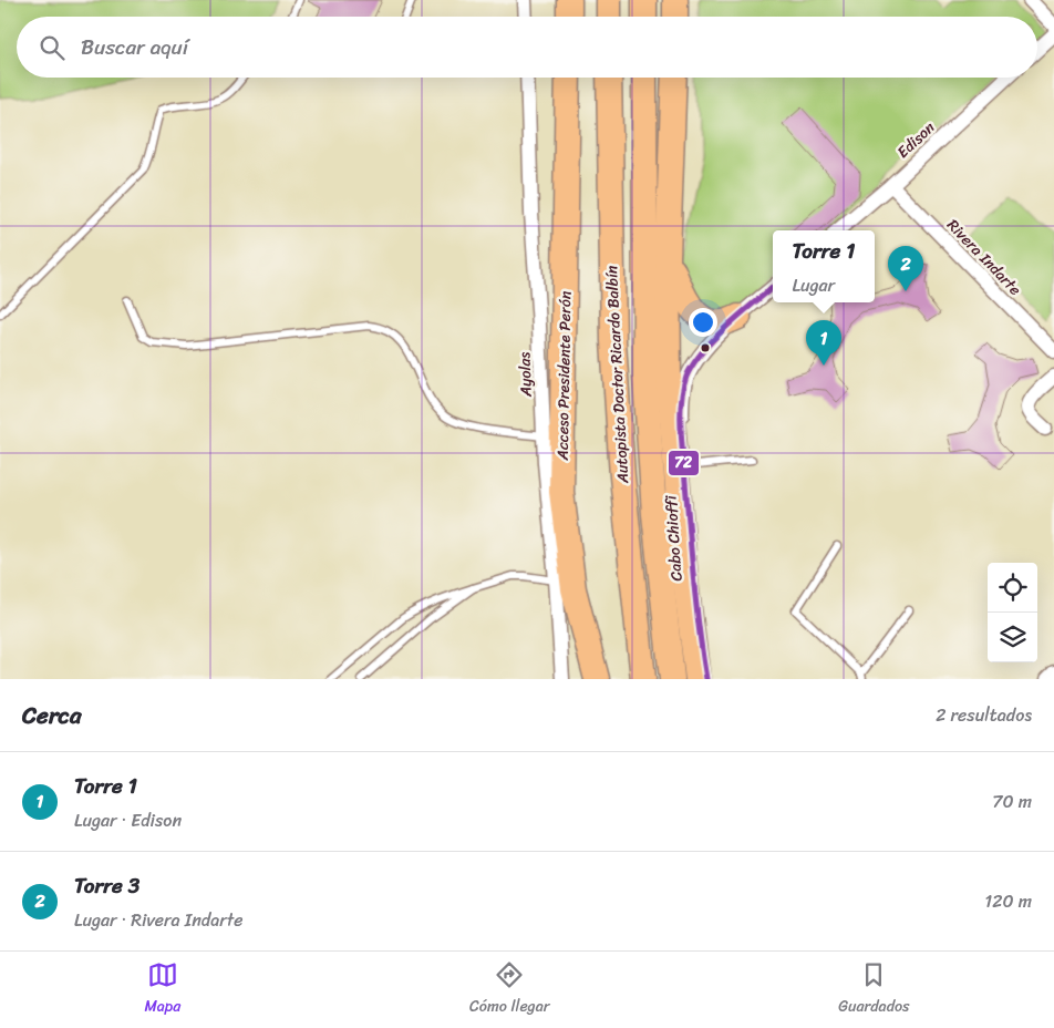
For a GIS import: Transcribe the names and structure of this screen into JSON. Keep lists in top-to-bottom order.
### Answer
{
  "streets": {
    "highway": ["Autopista Doctor Ricardo Balbín", "Acceso Presidente Perón"],
    "street": [
      "Edison",
      "Rivera Indarte",
      "Ayolas",
      "Cabo Chioffi"
    ]
  },
  "crossings": [
    ["Edison", "Rivera Indarte"],
    ["Ayolas", "Acceso Presidente Perón"]
  ],
  "lines": ["transit line 72"],
  "page": {
    "search": "Buscar aquí",
    "popup": ["Torre 1", "Lugar"],
    "pins": ["2", "1"],
    "heading": ["Cerca", "2 resultados"],
    "list": [
      {
        "mark": "1",
        "name": "Torre 1",
        "note": "Lugar · Edison",
        "value": "70 m"
      },
      {
        "mark": "2",
        "name": "Torre 3",
        "note": "Lugar · Rivera Indarte",
        "value": "120 m"
      }
    ],
    "nav": ["Mapa", "Cómo llegar", "Guardados"]
  }
}
